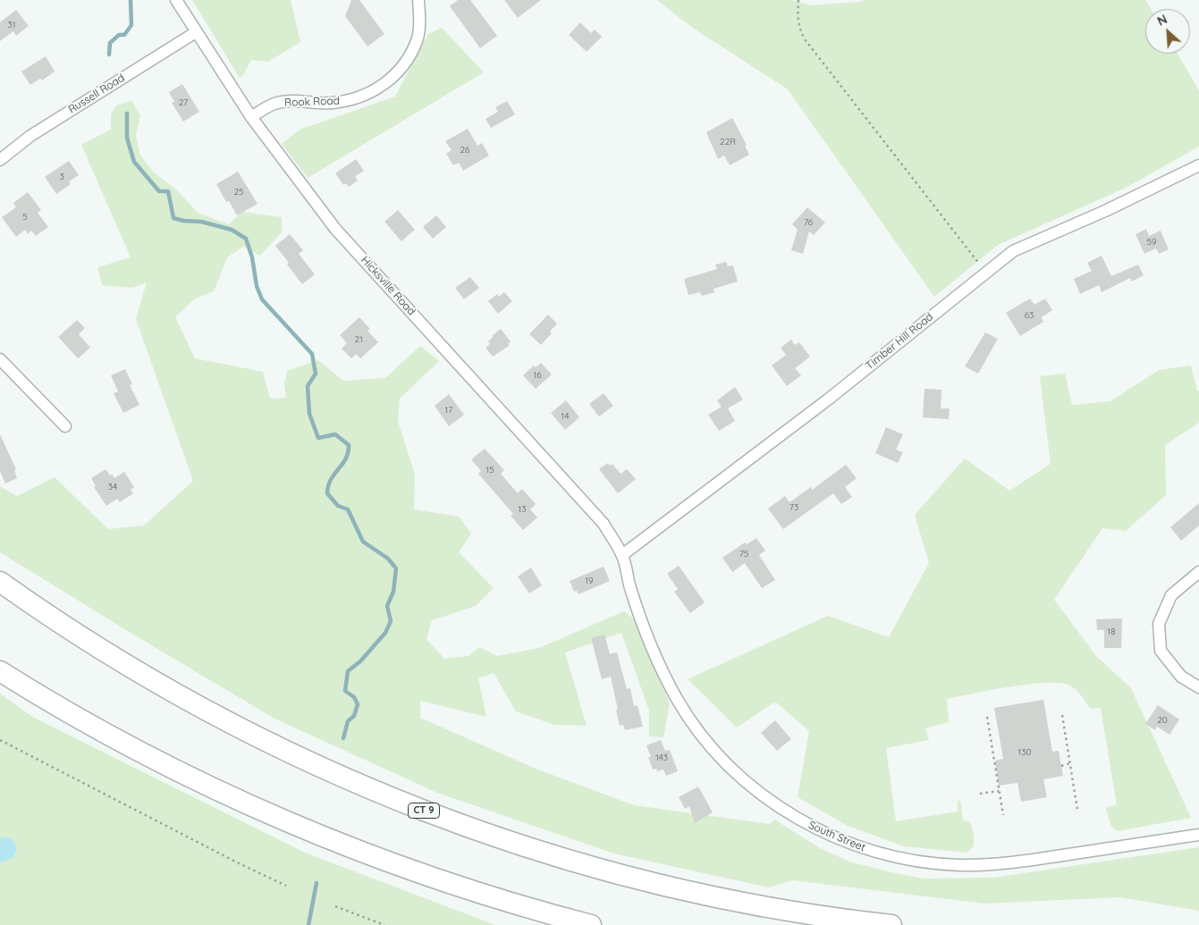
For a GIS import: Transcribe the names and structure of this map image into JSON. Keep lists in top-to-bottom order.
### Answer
{
  "streets": {
    "highway": ["CT 9"],
    "street": [
      "Russell Road",
      "Rook Road",
      "Hicksville Road",
      "Timber Hill Road",
      "South Street"
    ]
  },
  "crossings": [
    ["Russell Road", "Hicksville Road"],
    ["Rook Road", "Hicksville Road"],
    ["Hicksville Road", "Timber Hill Road"],
    ["Hicksville Road", "South Street"],
    ["Timber Hill Road", "South Street"]
  ],
  "house_numbers": [
    "31",
    "27",
    "22R",
    "26",
    "3",
    "25",
    "5",
    "76",
    "59",
    "63",
    "21",
    "16",
    "17",
    "14",
    "15",
    "34",
    "73",
    "13",
    "75",
    "19",
    "18",
    "20",
    "130",
    "143"
  ],
  "north": "top left"
}
